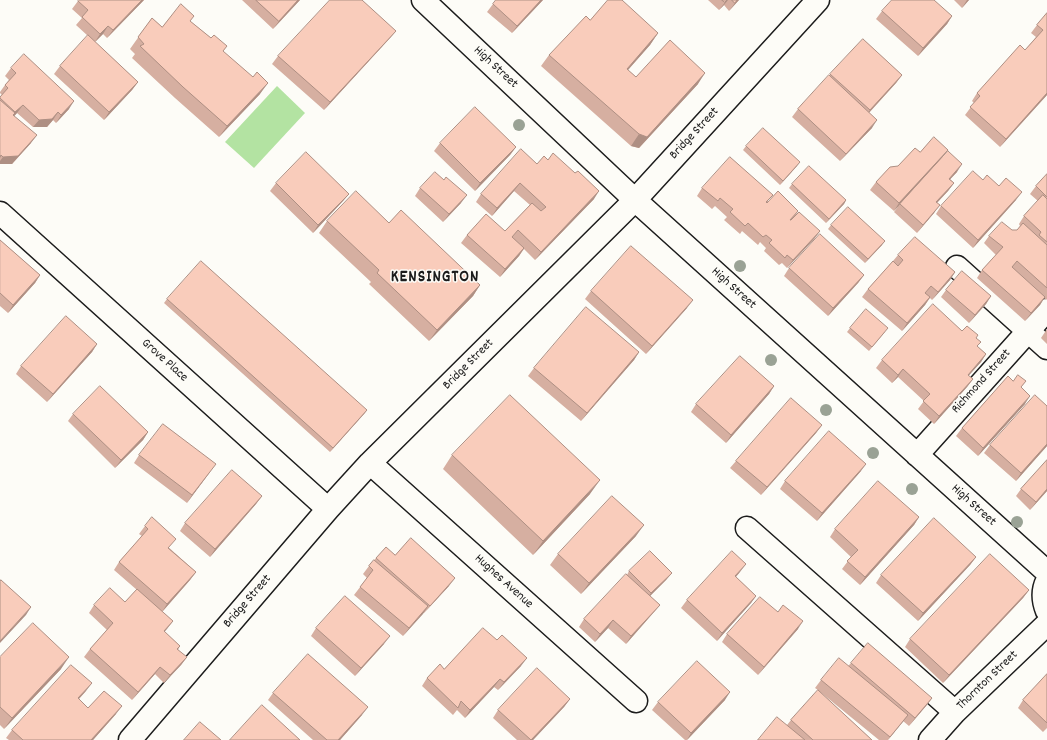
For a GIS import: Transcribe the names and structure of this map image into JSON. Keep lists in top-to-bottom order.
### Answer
{
  "streets": {
    "street": [
      "High Street",
      "Bridge Street",
      "Grove Place",
      "Richmond Street",
      "Hughes Avenue",
      "Thornton Street"
    ]
  },
  "crossings": [
    ["High Street", "Bridge Street"],
    ["High Street", "Richmond Street"],
    ["Bridge Street", "Grove Place"],
    ["Bridge Street", "Hughes Avenue"]
  ],
  "districts": ["KENSINGTON"]
}
